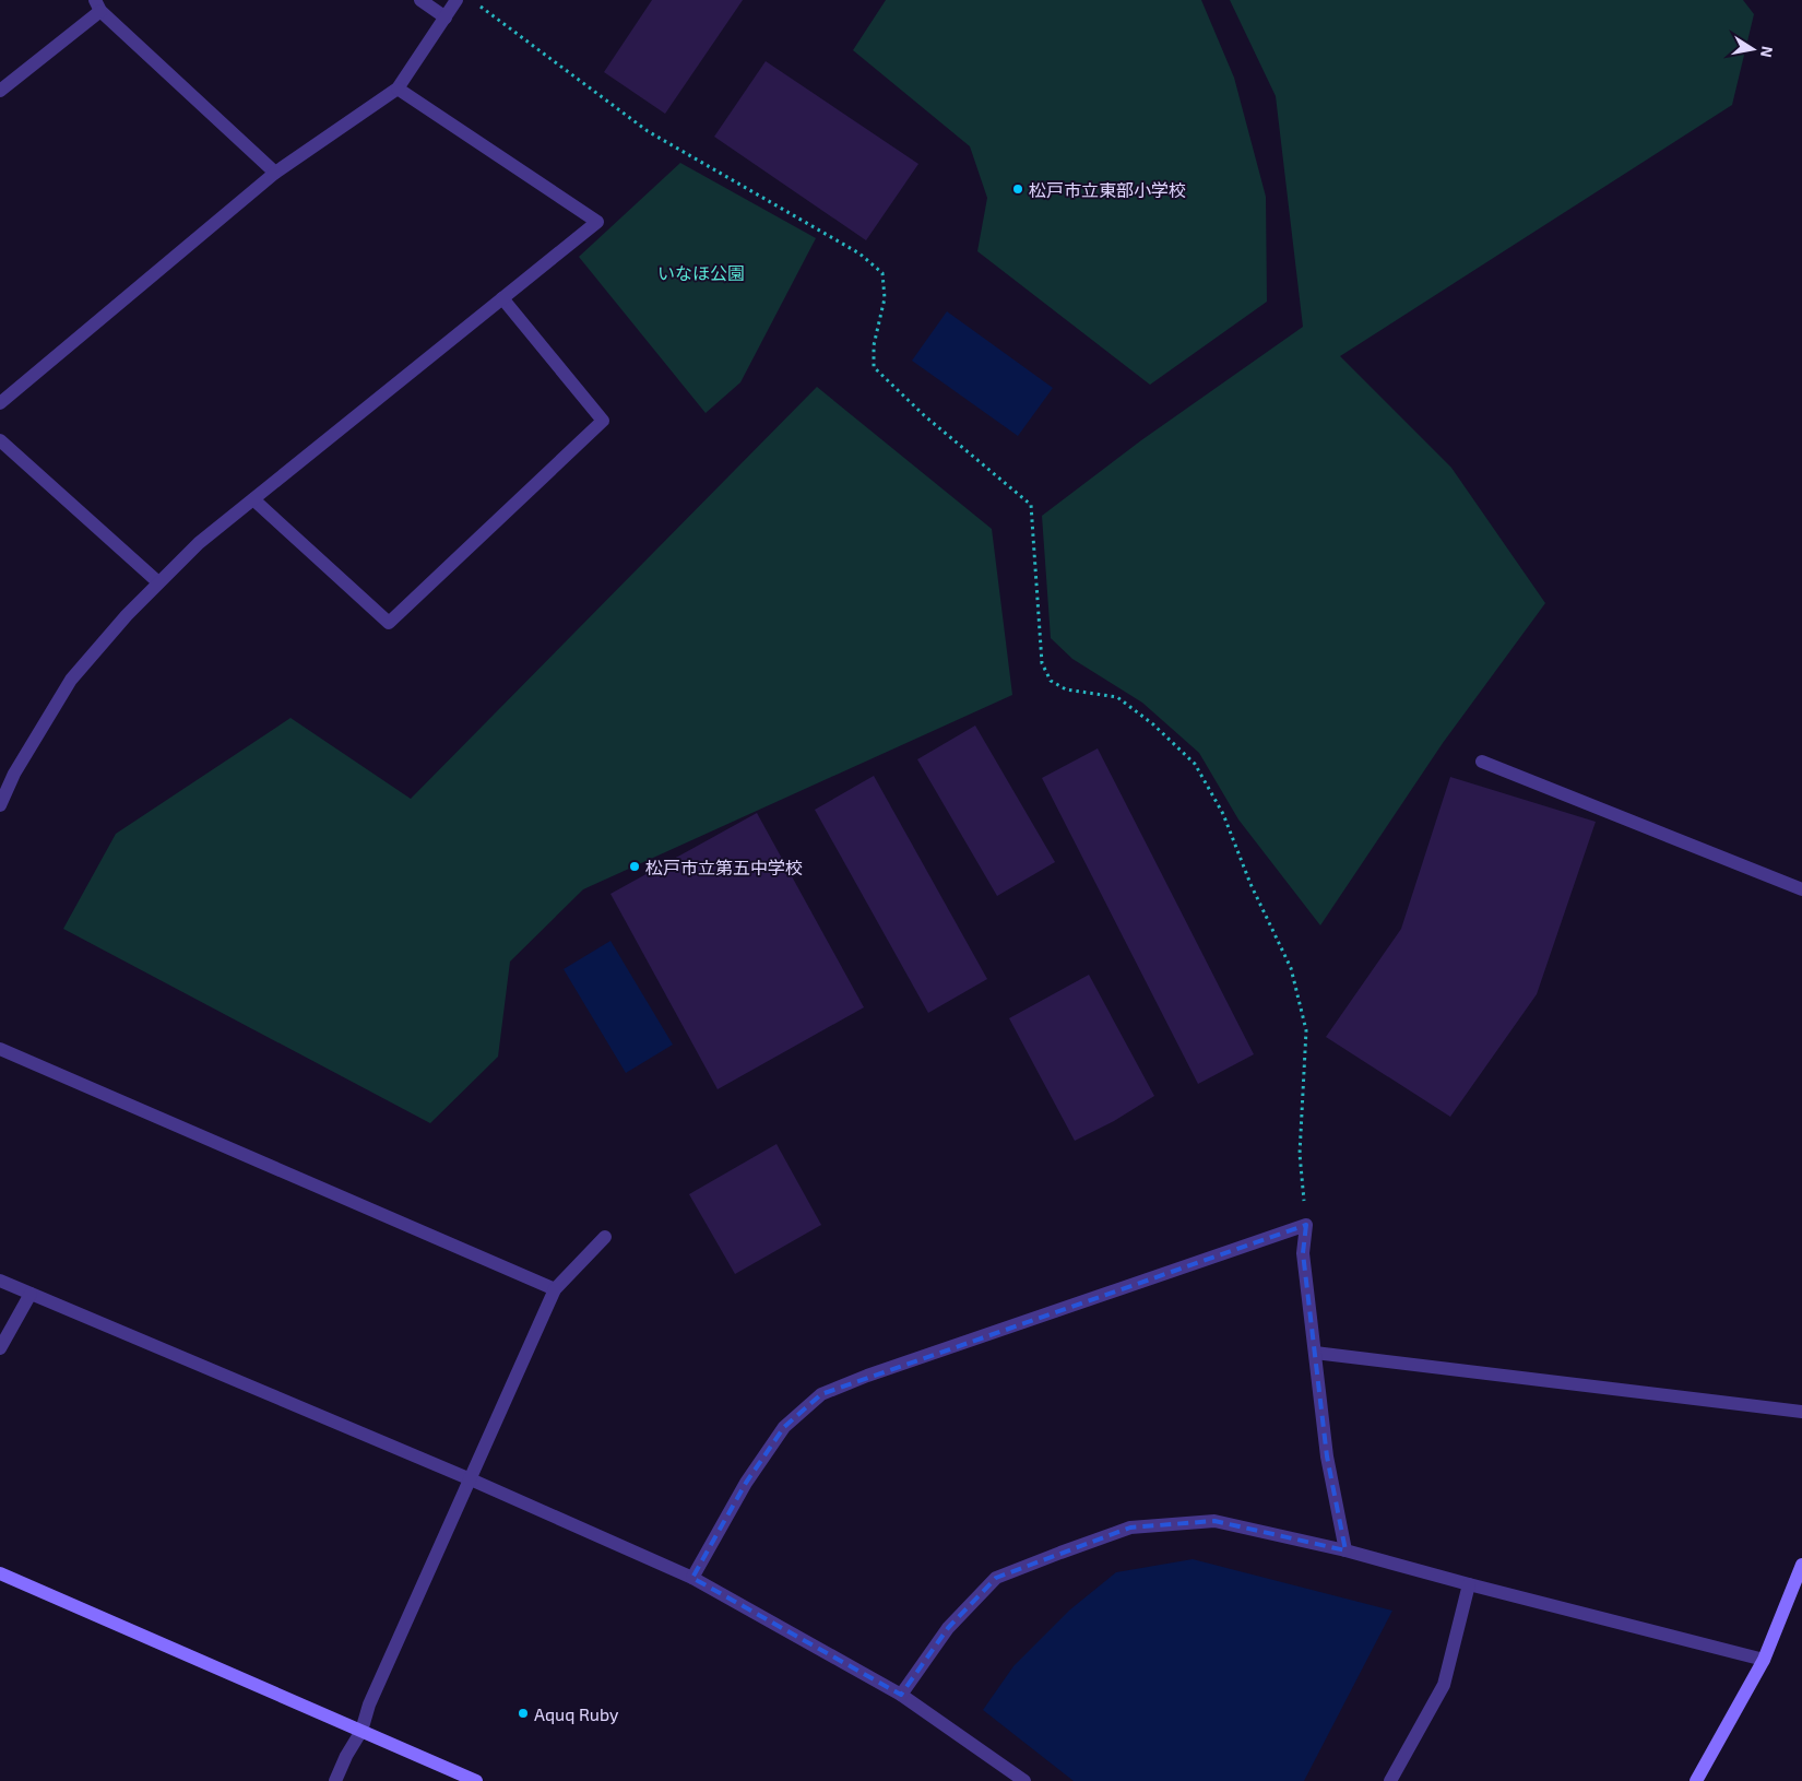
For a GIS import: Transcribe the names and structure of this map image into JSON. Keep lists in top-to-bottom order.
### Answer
{
  "parks": ["いなほ公園"],
  "places": ["松戸市立東部小学校", "松戸市立第五中学校", "Aquq Ruby"],
  "north": "right"
}
